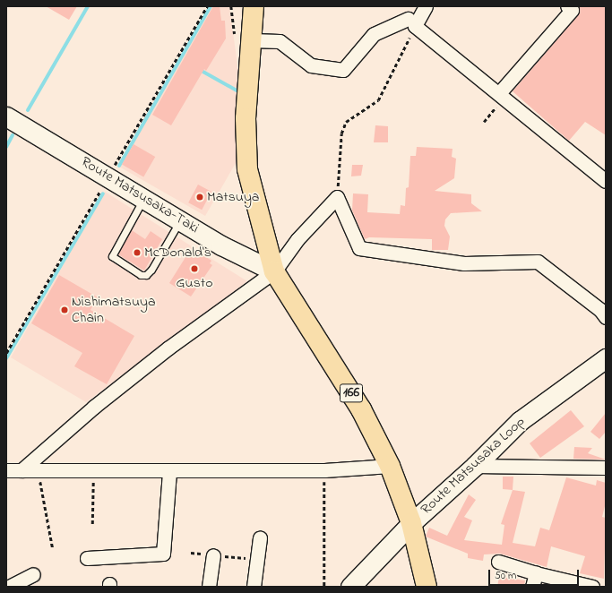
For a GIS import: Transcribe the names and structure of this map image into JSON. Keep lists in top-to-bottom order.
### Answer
{
  "streets": {
    "highway": ["166"],
    "main road": ["Route Matsusaka-Taki", "Route Matsusaka Loop"]
  },
  "crossings": [
    ["Route Matsusaka-Taki", "166"],
    ["166", "Route Matsusaka Loop"]
  ],
  "places": [
    "Matsuya",
    "McDonald's",
    "Gusto",
    "Nishimatsuya Chain"
  ],
  "scale_bar": "50 m"
}
